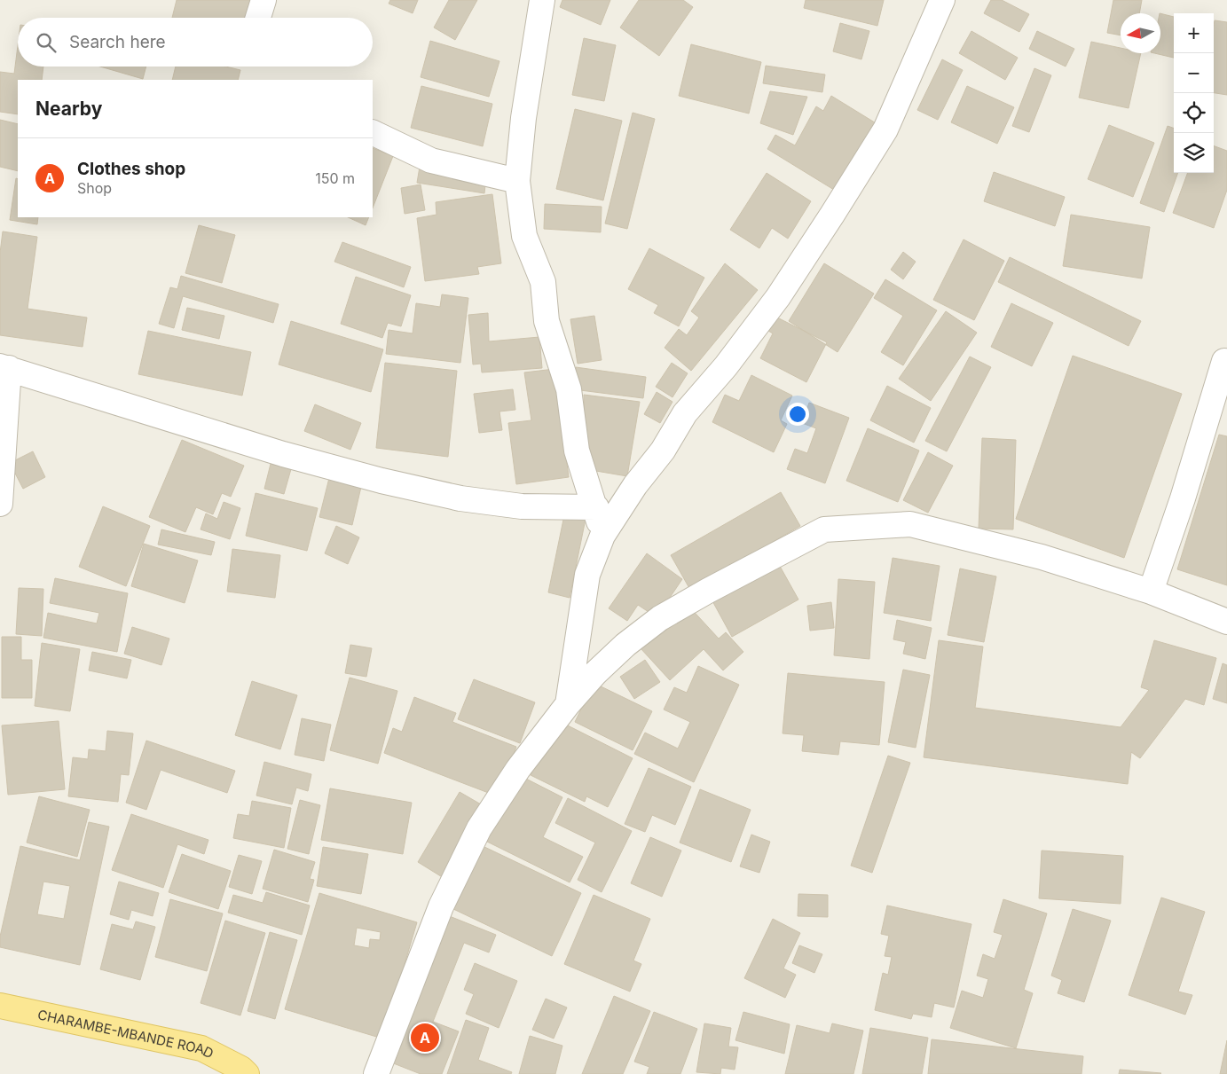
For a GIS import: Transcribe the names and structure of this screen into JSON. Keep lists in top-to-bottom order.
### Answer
{
  "streets": {
    "main road": ["CHARAMBE-MBANDE ROAD"]
  },
  "north": "left",
  "page": {
    "map_buttons": ["+", "−"],
    "search": "Search here",
    "heading": "Nearby",
    "list": [
      {
        "mark": "A",
        "name": "Clothes shop",
        "note": "Shop",
        "value": "150 m"
      }
    ],
    "pins": "A"
  }
}
